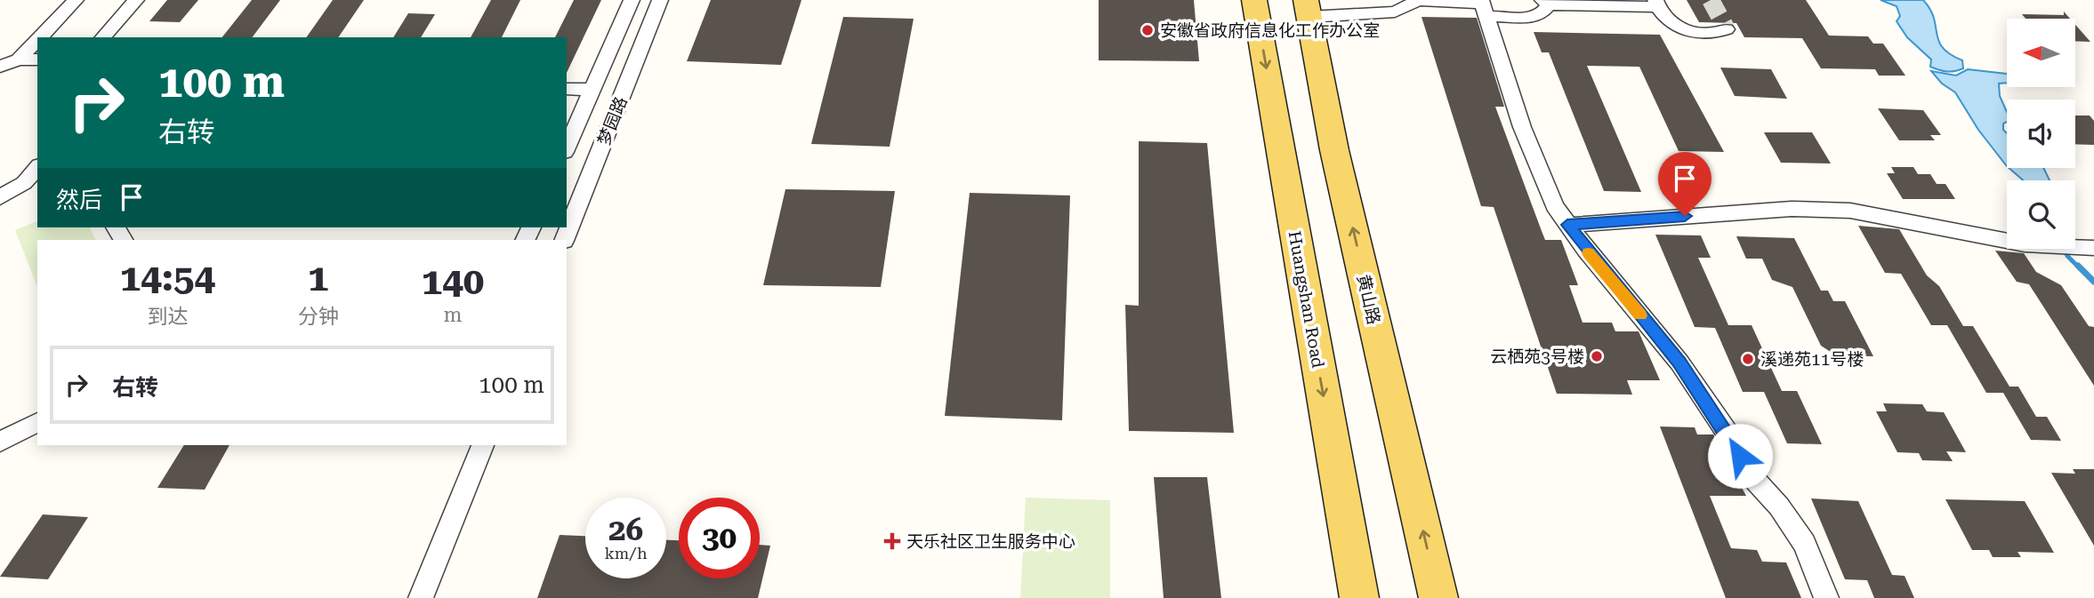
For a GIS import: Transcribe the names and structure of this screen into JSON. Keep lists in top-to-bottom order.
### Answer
{
  "streets": {
    "main road": ["Huangshan Road", "黄山路"],
    "street": ["梦园路"]
  },
  "one_way": ["Huangshan Road", "黄山路"],
  "places": {
    "other": ["安徽省政府信息化工作办公室", "云栖苑3号楼", "溪递苑11号楼"],
    "health": ["天乐社区卫生服务中心"]
  },
  "north": "left",
  "page": {
    "turn": ["100 m", "右转"],
    "then": "然后",
    "eta": [
      "14:54",
      "到达",
      "1",
      "分钟",
      "140",
      "m"
    ],
    "list": [
      {
        "name": "右转",
        "value": "100 m"
      }
    ],
    "speed": "26 km/h",
    "limit": "30"
  }
}
